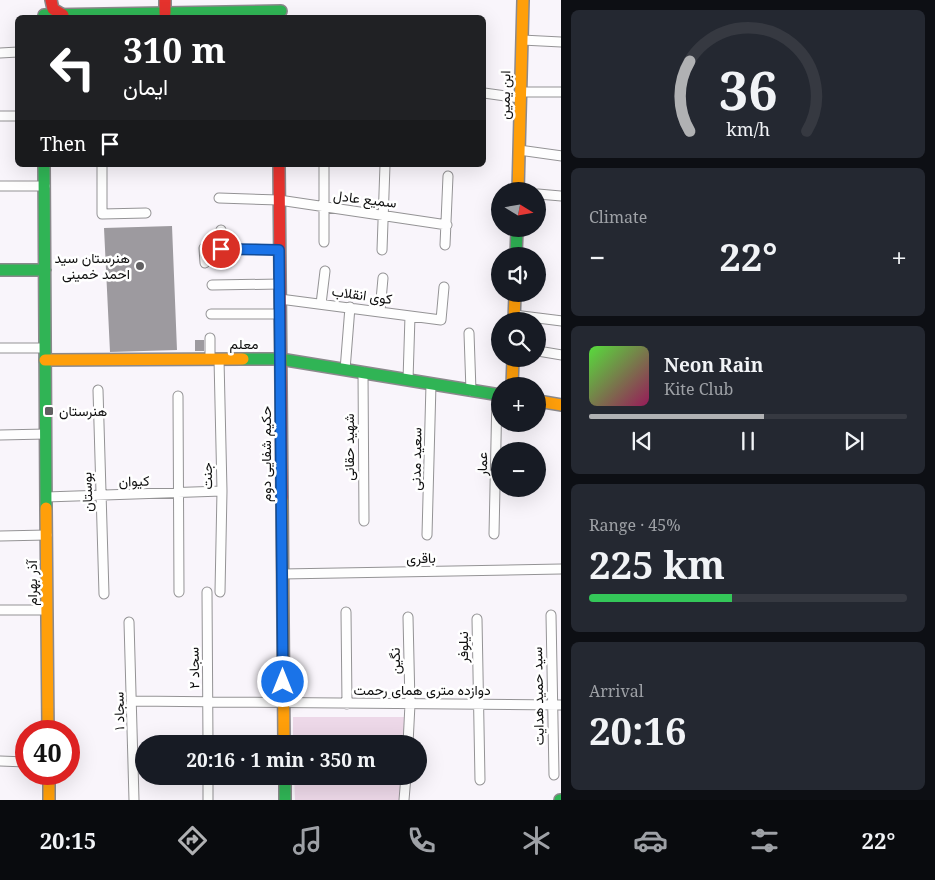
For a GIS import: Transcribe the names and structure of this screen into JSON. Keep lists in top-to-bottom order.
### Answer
{
  "streets": {
    "street": [
      "ابن یمین",
      "سمیع عادل",
      "کوی انقلاب",
      "معلم",
      "شهید حقانی",
      "حکیم شفایی دوم",
      "سعید مدنی",
      "عمار",
      "جنت",
      "کیوان",
      "بوستان",
      "باقری",
      "آذر بهرام",
      "نیلوفر",
      "نگین",
      "سجاد ۲",
      "دوازده متری همای رحمت",
      "سید حمید هدایت",
      "سجاد ۱"
    ]
  },
  "crossings": [
    ["سمیع عادل", "حکیم شفایی دوم"],
    ["کوی انقلاب", "حکیم شفایی دوم"],
    ["معلم", "شهید حقانی"],
    ["معلم", "حکیم شفایی دوم"],
    ["معلم", "سعید مدنی"],
    ["معلم", "جنت"],
    ["معلم", "آذر بهرام"],
    ["حکیم شفایی دوم", "باقری"],
    ["حکیم شفایی دوم", "دوازده متری همای رحمت"],
    ["جنت", "کیوان"],
    ["کیوان", "بوستان"],
    ["کیوان", "آذر بهرام"],
    ["نیلوفر", "دوازده متری همای رحمت"],
    ["نگین", "دوازده متری همای رحمت"],
    ["سجاد ۲", "دوازده متری همای رحمت"],
    ["دوازده متری همای رحمت", "سید حمید هدایت"],
    ["دوازده متری همای رحمت", "سجاد ۱"]
  ],
  "places": {
    "other": ["هنرستان سید احمد خمینی"],
    "transit": ["هنرستان"]
  },
  "north": "right",
  "page": {
    "turn": ["310 m", "ایمان"],
    "then": "Then",
    "tile": [
      "Climate",
      ["Range · 45%", "225 km"],
      ["Arrival", "20:16"]
    ],
    "map_buttons": ["+", "−"],
    "heat": ["−", "22°", "+"],
    "song": ["Neon Rain", "Kite Club"],
    "limit": "40",
    "trip": "20:16 · 1 min · 350 m",
    "tabs": ["20:15", "22°"],
    "gauge": ["36", "km/h"]
  }
}
